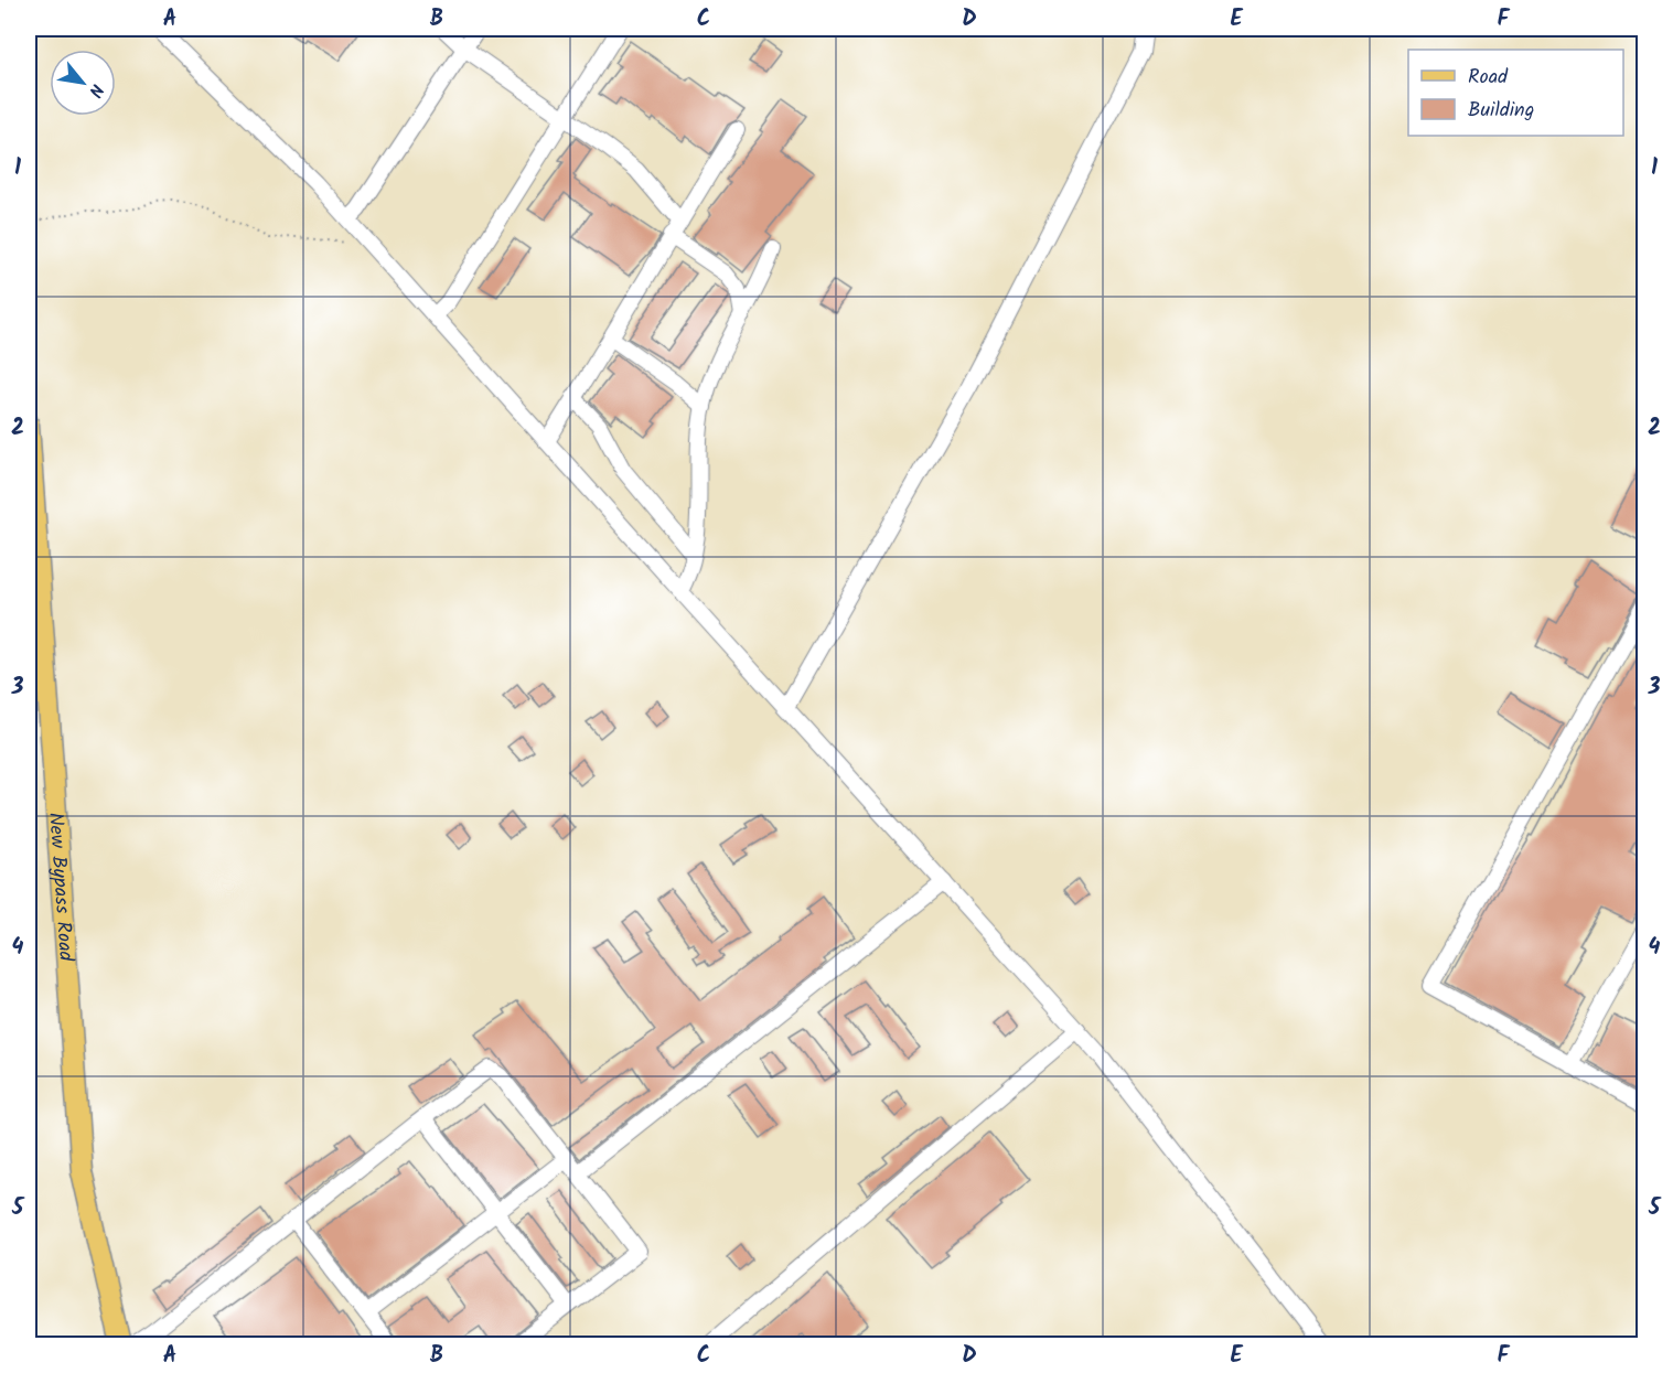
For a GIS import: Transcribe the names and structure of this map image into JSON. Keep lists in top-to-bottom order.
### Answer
{
  "streets": {
    "main road": ["New Bypass Road"]
  },
  "legend": ["Road", "Building"],
  "north": "bottom right",
  "grid": {
    "columns": [
      "A",
      "B",
      "C",
      "D",
      "E",
      "F"
    ],
    "rows": [
      "1",
      "2",
      "3",
      "4",
      "5"
    ]
  }
}
